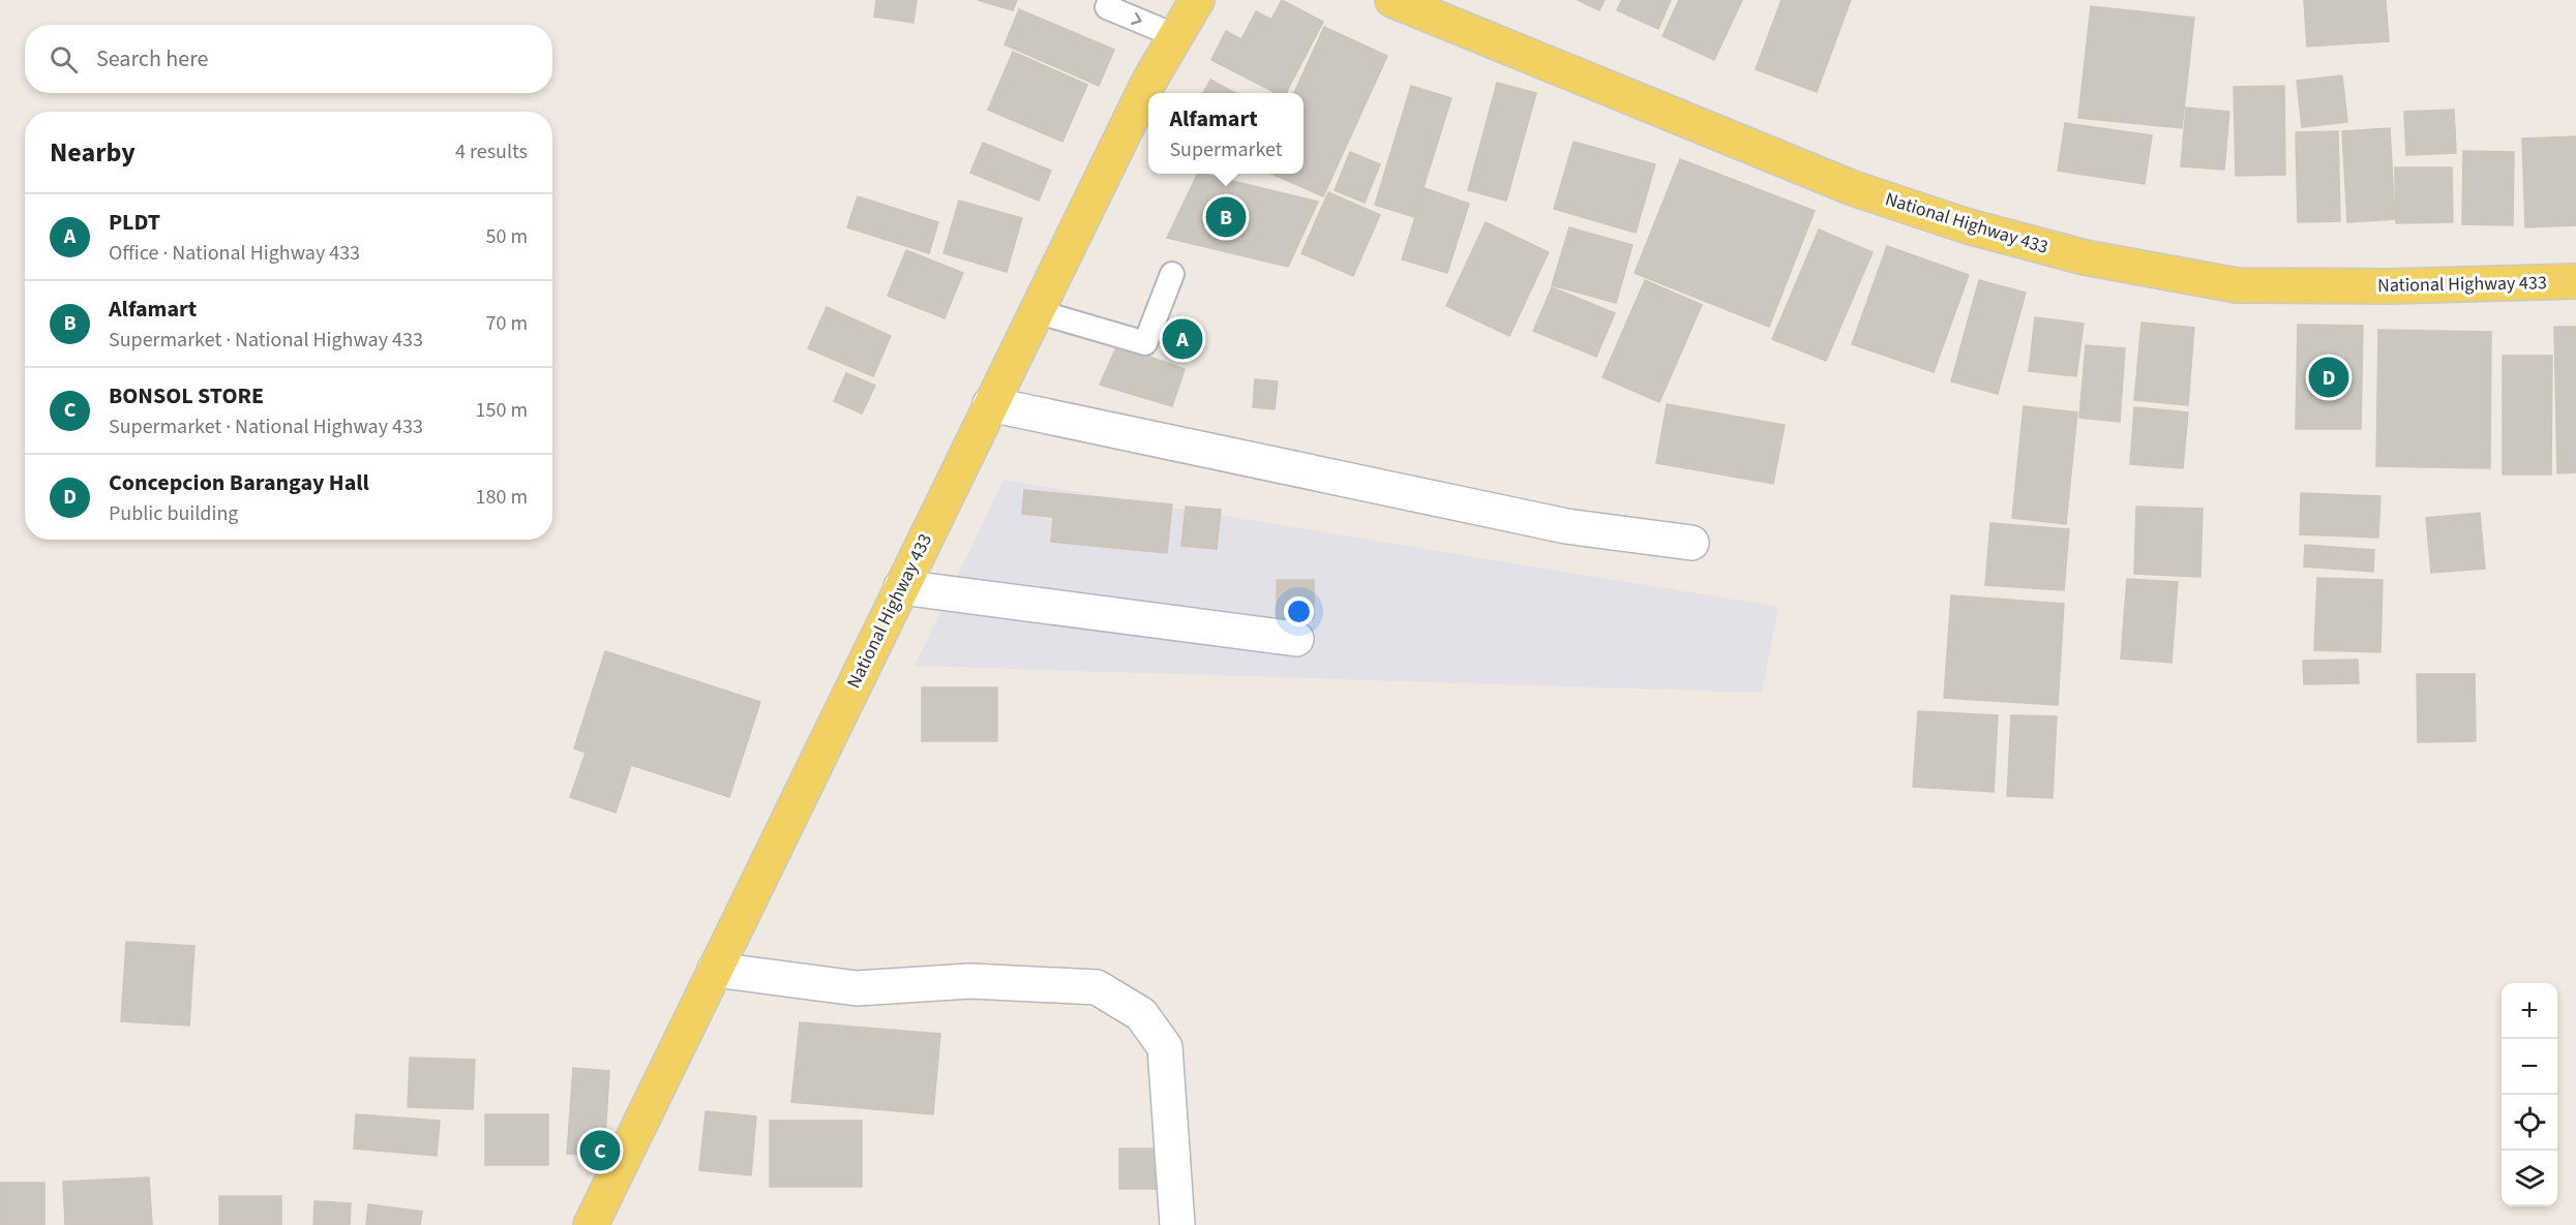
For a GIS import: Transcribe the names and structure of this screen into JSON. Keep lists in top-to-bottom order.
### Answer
{
  "streets": {
    "main road": ["National Highway 433"]
  },
  "page": {
    "search": "Search here",
    "popup": ["Alfamart", "Supermarket"],
    "heading": ["Nearby", "4 results"],
    "list": [
      {
        "mark": "A",
        "name": "PLDT",
        "note": "Office · National Highway 433",
        "value": "50 m"
      },
      {
        "mark": "B",
        "name": "Alfamart",
        "note": "Supermarket · National Highway 433",
        "value": "70 m"
      },
      {
        "mark": "C",
        "name": "BONSOL STORE",
        "note": "Supermarket · National Highway 433",
        "value": "150 m"
      },
      {
        "mark": "D",
        "name": "Concepcion Barangay Hall",
        "note": "Public building",
        "value": "180 m"
      }
    ],
    "pins": [
      "B",
      "A",
      "D",
      "C"
    ],
    "map_buttons": ["+", "−"]
  }
}
